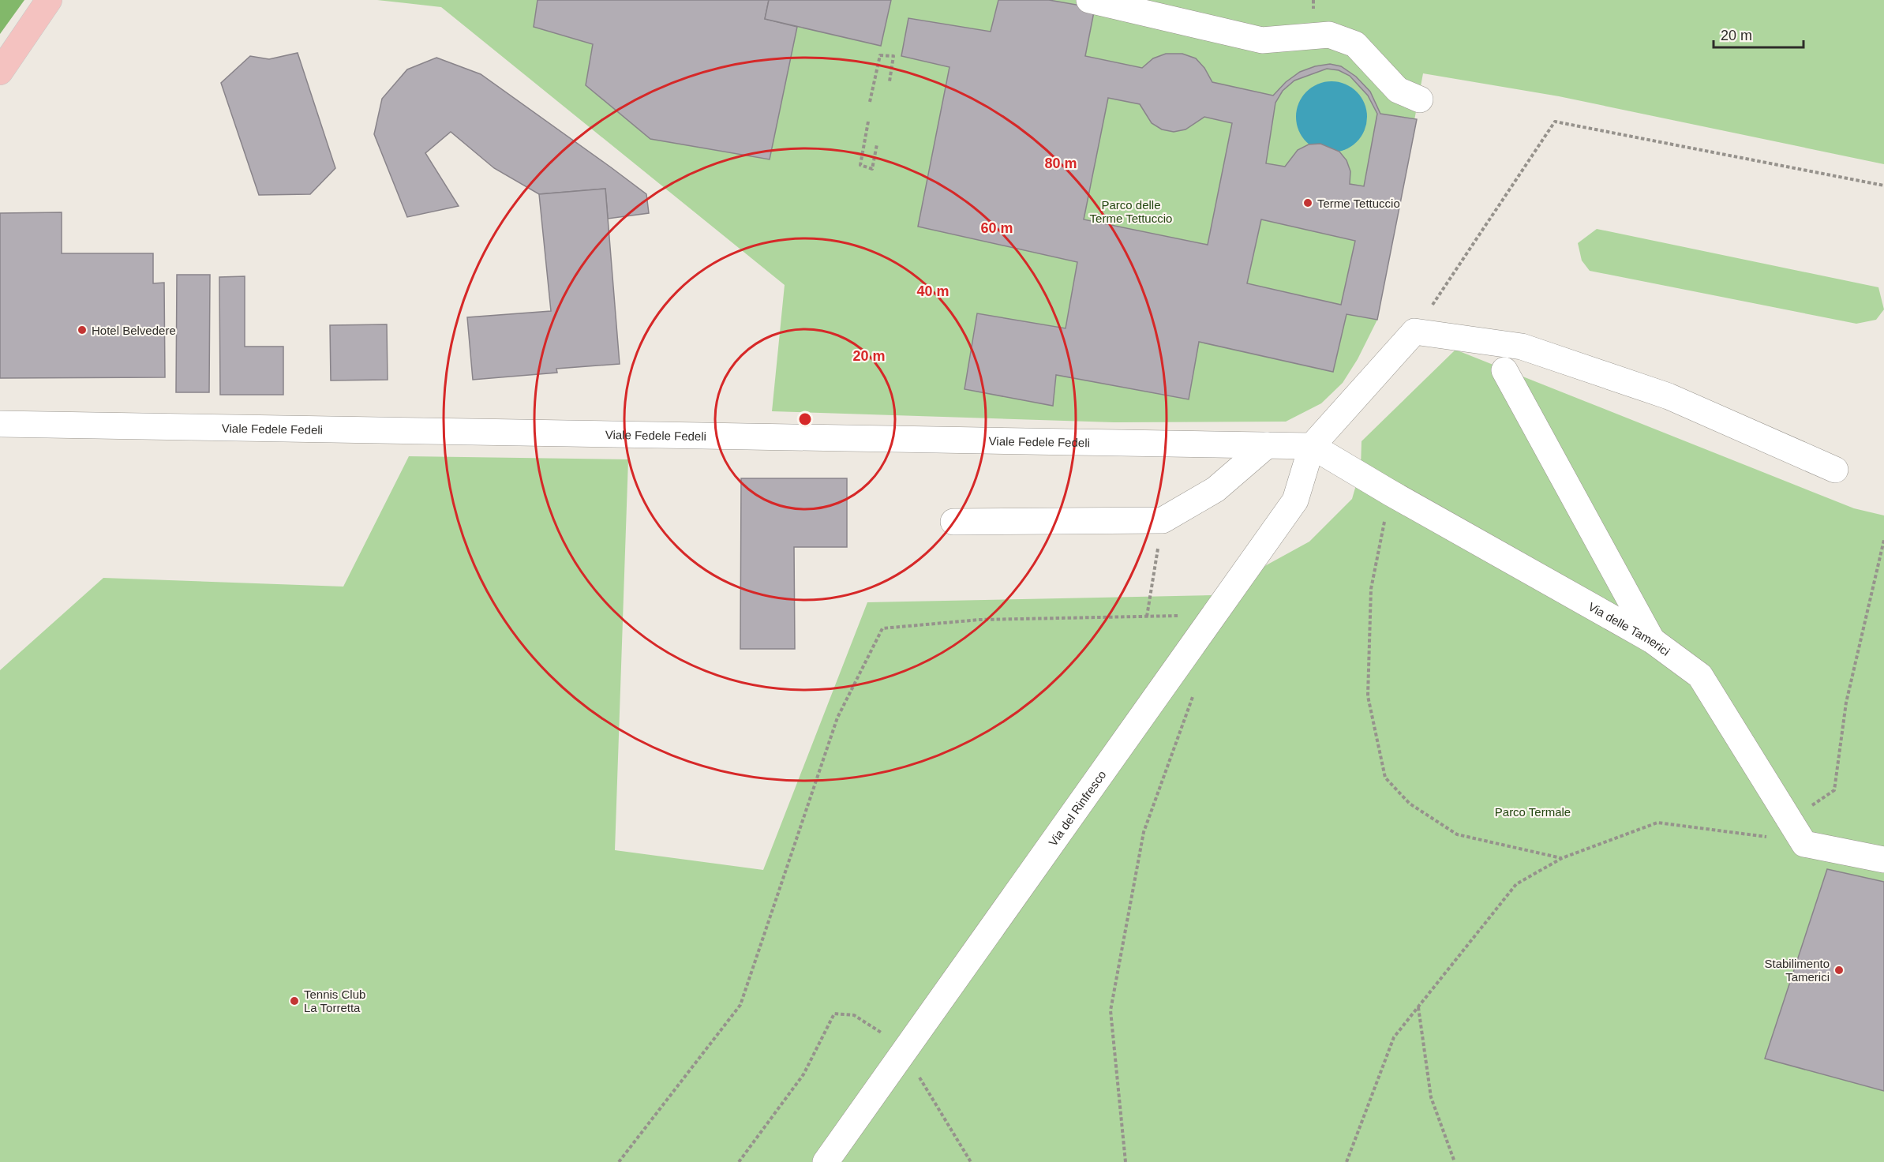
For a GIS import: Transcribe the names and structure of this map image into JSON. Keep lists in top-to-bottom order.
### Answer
{
  "streets": {
    "street": ["Viale Fedele Fedeli", "Via delle Tamerici", "Via del Rinfresco"]
  },
  "crossings": [
    ["Viale Fedele Fedeli", "Via delle Tamerici"],
    ["Viale Fedele Fedeli", "Via del Rinfresco"],
    ["Via delle Tamerici", "Via del Rinfresco"]
  ],
  "parks": ["Parco delle Terme Tettuccio", "Parco Termale"],
  "places": [
    "Terme Tettuccio",
    "Hotel Belvedere",
    "Stabilimento Tamerici",
    "Tennis Club La Torretta"
  ],
  "scale_bar": "20 m",
  "rings": [
    "80 m",
    "60 m",
    "40 m",
    "20 m"
  ]
}
